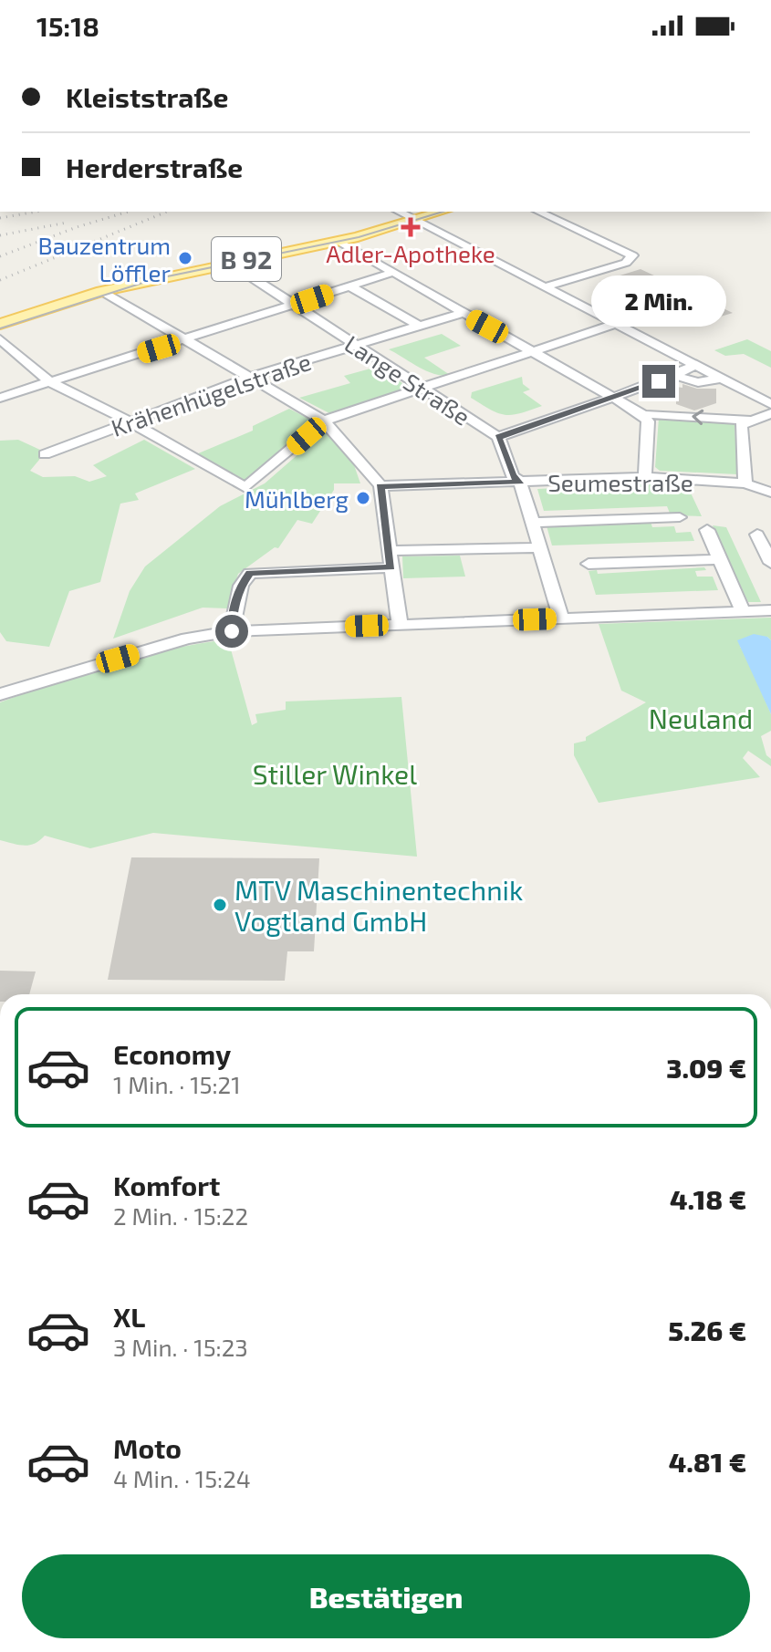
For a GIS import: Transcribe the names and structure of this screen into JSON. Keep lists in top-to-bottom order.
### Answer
{
  "streets": {
    "main road": ["B 92"],
    "street": ["Lange Straße", "Krähenhügelstraße", "Seumestraße"]
  },
  "crossings": [
    ["B 92", "Lange Straße"],
    ["Lange Straße", "Krähenhügelstraße"],
    ["Lange Straße", "Seumestraße"]
  ],
  "parks": ["Neuland", "Stiller Winkel"],
  "places": {
    "health": ["Adler-Apotheke"],
    "other": ["Bauzentrum Löffler", "Mühlberg", "MTV Maschinentechnik Vogtland GmbH"]
  },
  "page": {
    "status": "15:18",
    "banner": ["Kleiststraße", "Herderstraße"],
    "bubble": "2 Min.",
    "list": [
      {
        "name": "Economy",
        "note": "1 Min. · 15:21",
        "value": "3.09 €"
      },
      {
        "name": "Komfort",
        "note": "2 Min. · 15:22",
        "value": "4.18 €"
      },
      {
        "name": "XL",
        "note": "3 Min. · 15:23",
        "value": "5.26 €"
      },
      {
        "name": "Moto",
        "note": "4 Min. · 15:24",
        "value": "4.81 €"
      }
    ],
    "buttons": "Bestätigen"
  }
}
